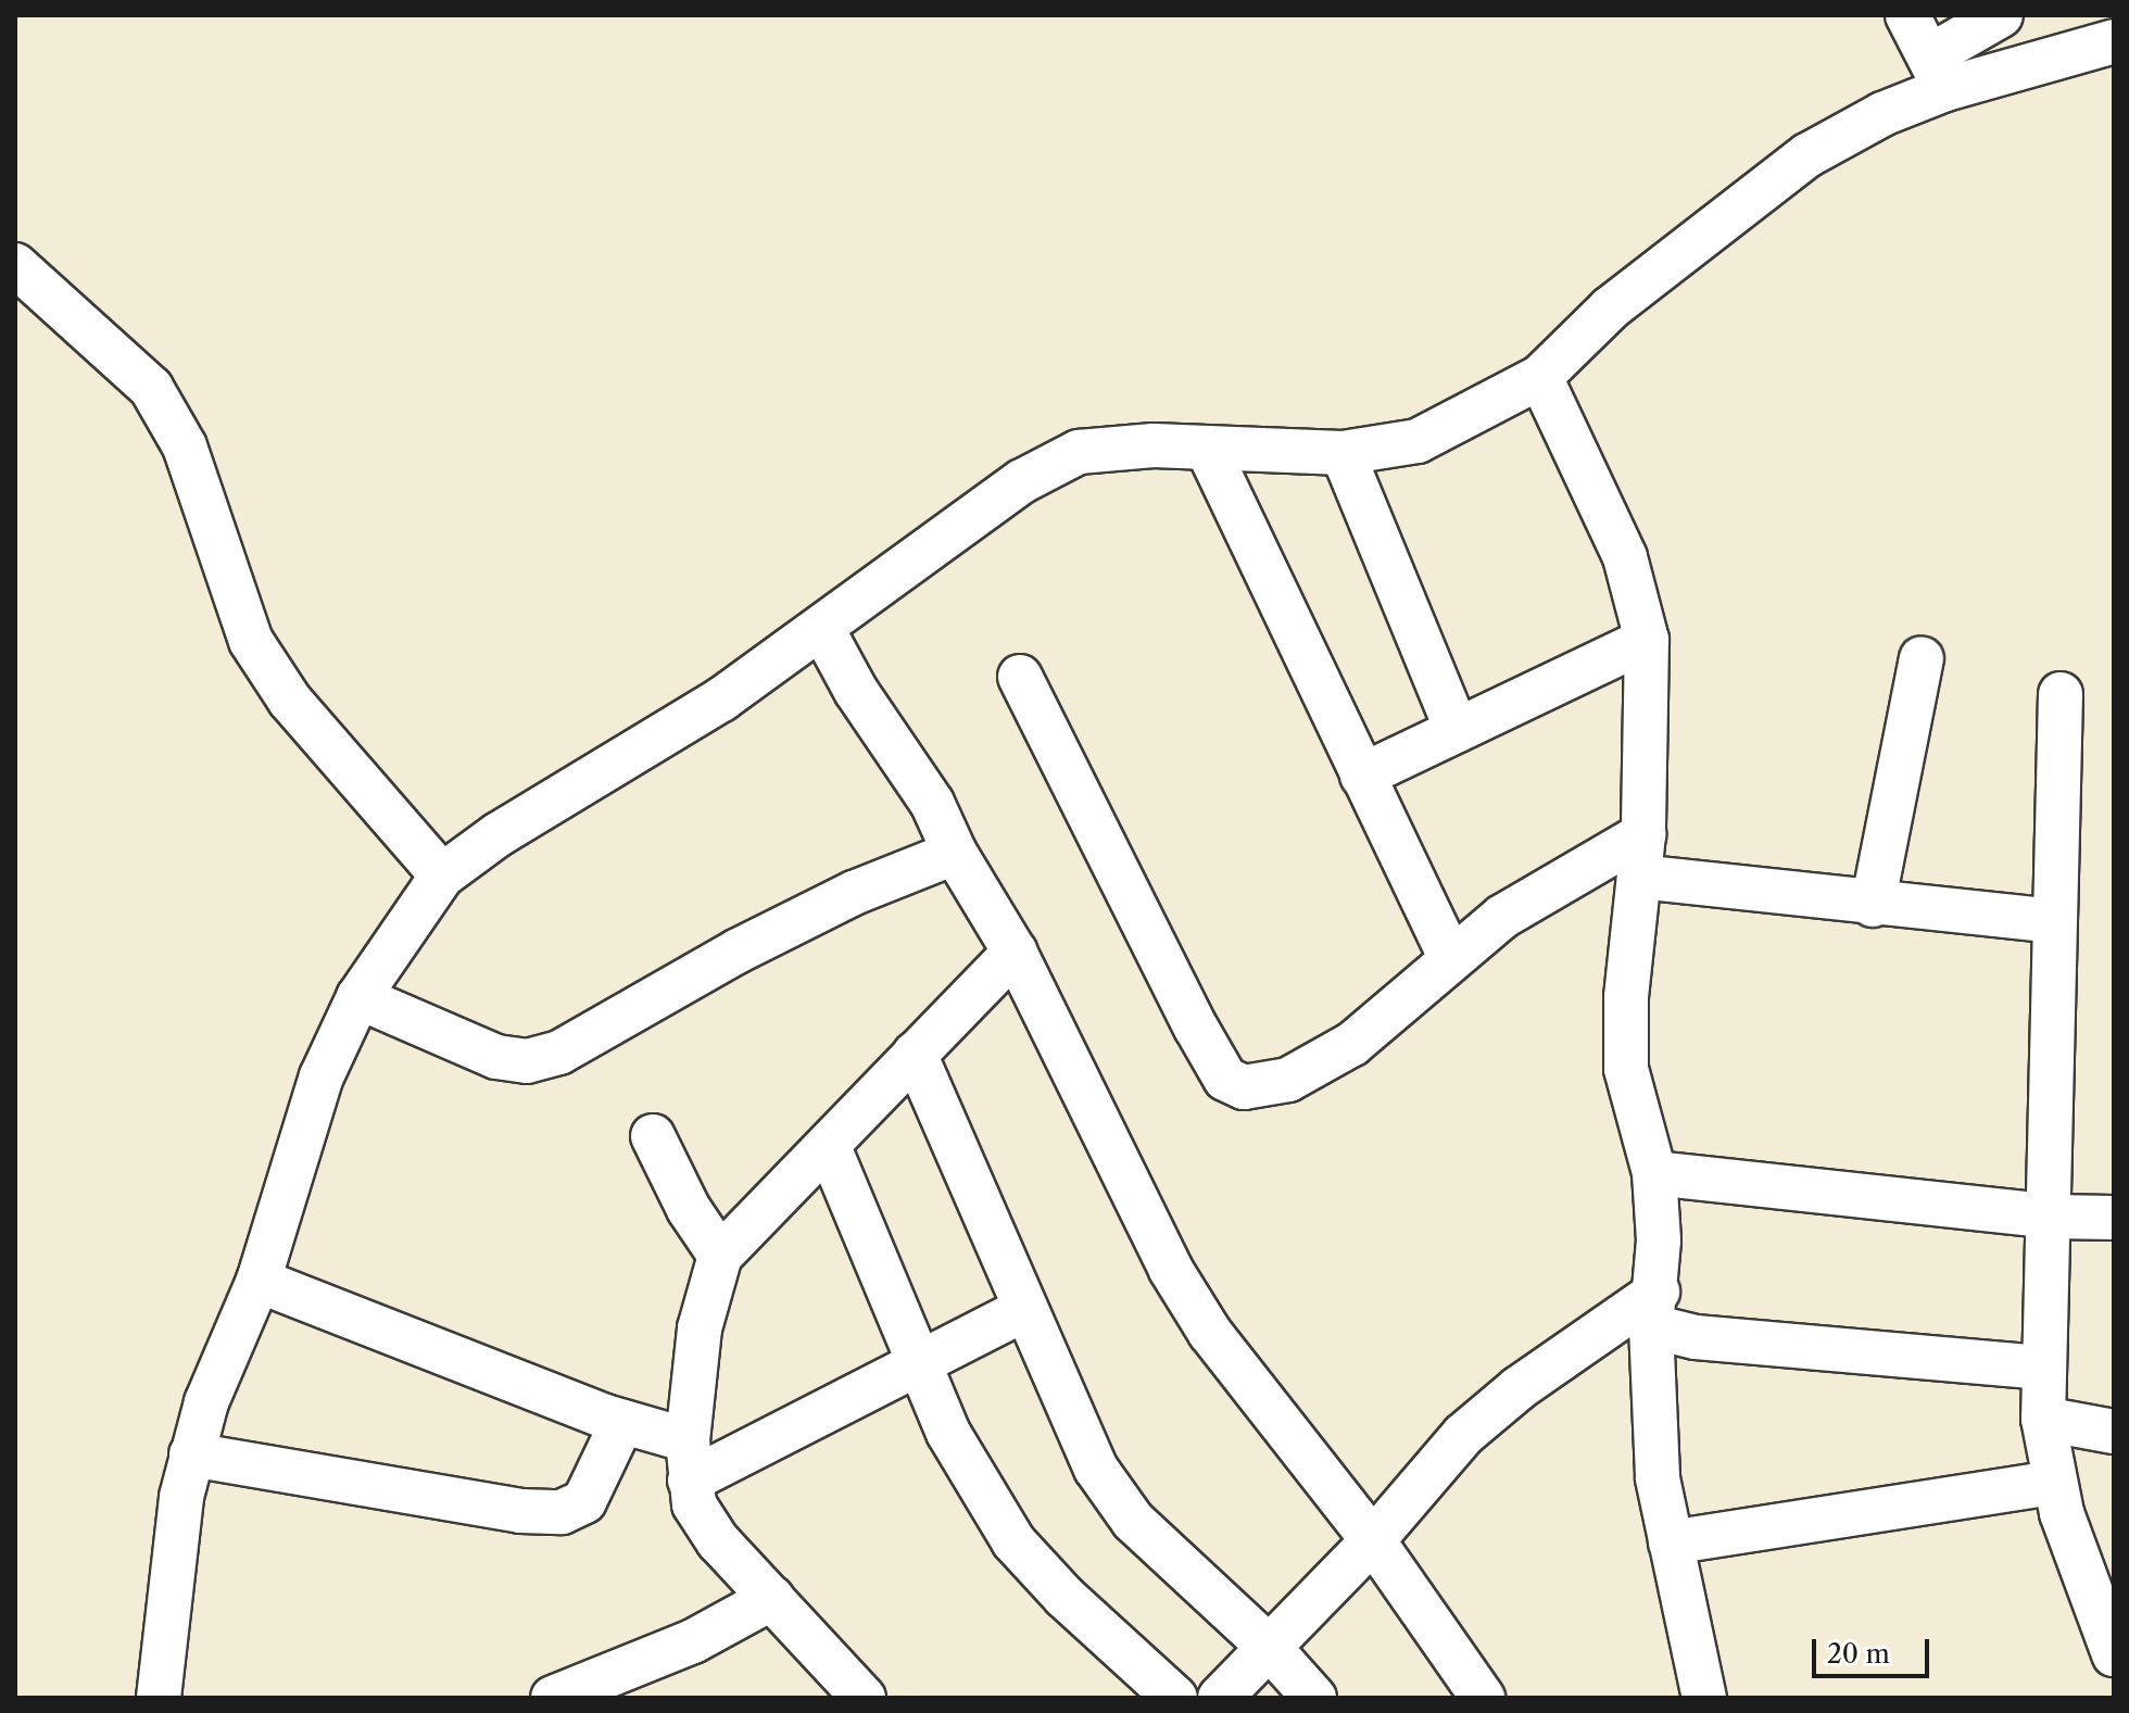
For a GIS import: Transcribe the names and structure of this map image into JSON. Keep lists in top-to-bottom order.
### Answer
{
  "scale_bar": "20 m"
}
